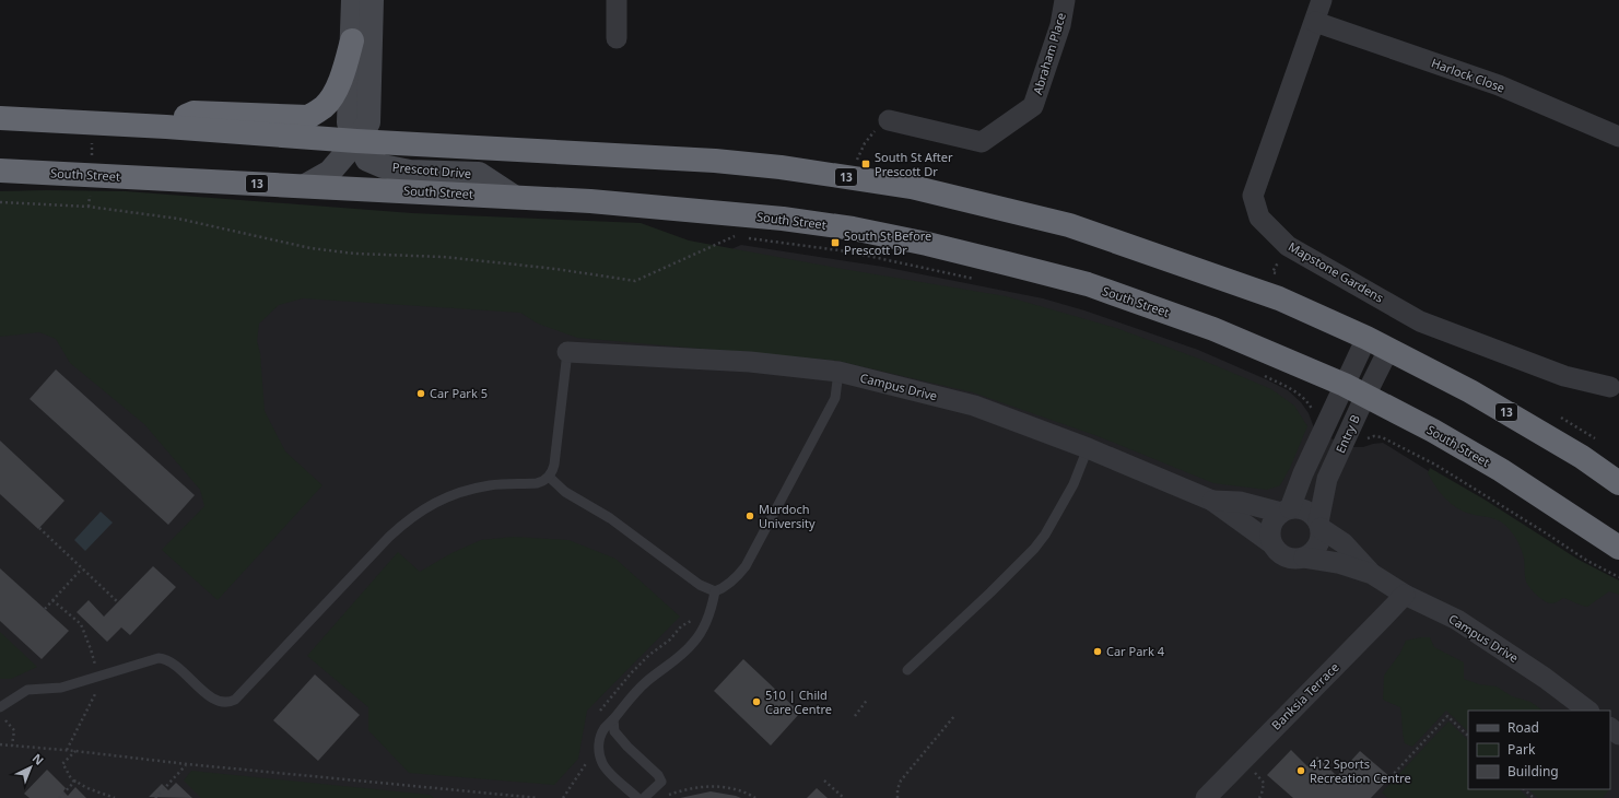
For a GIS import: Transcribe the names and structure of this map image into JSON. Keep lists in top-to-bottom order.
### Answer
{
  "streets": {
    "highway": ["South Street", "13"],
    "street": [
      "Abraham Place",
      "Harlock Close",
      "Prescott Drive",
      "Mapstone Gardens",
      "Campus Drive",
      "Entry B",
      "Banksia Terrace"
    ]
  },
  "crossings": [
    ["Harlock Close", "Mapstone Gardens"],
    ["Prescott Drive", "South Street"],
    ["Prescott Drive", "13"],
    ["South Street", "Entry B"],
    ["13", "Entry B"],
    ["Campus Drive", "Entry B"],
    ["Campus Drive", "Banksia Terrace"]
  ],
  "places": {
    "transit": ["South St After Prescott Dr", "South St Before Prescott Dr"],
    "other": [
      "Car Park 5",
      "Murdoch University",
      "Car Park 4",
      "510 | Child Care Centre",
      "412 Sports Recreation Centre"
    ]
  },
  "legend": ["Road", "Park", "Building"],
  "north": "top right"
}
